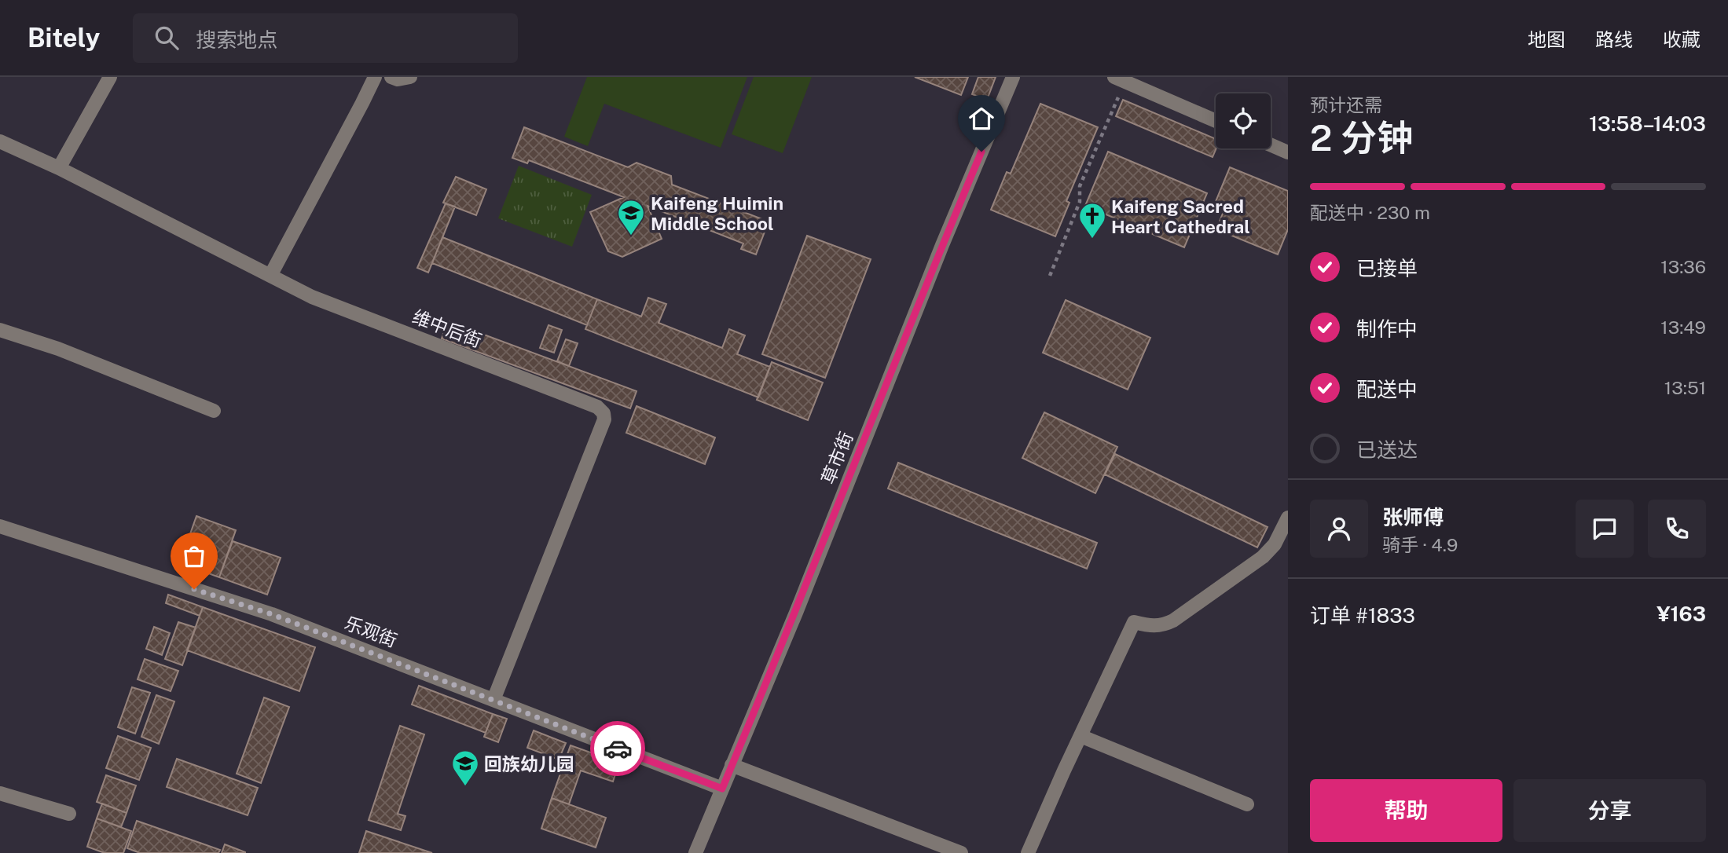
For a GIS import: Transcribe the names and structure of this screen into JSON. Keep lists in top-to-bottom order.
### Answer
{
  "streets": {
    "street": ["维中后街", "草市街", "乐观街"]
  },
  "crossings": [
    ["维中后街", "乐观街"],
    ["草市街", "乐观街"]
  ],
  "places": {
    "school or university": ["Kaifeng Huimin Middle School", "回族幼儿园"],
    "church": ["Kaifeng Sacred Heart Cathedral"]
  },
  "page": {
    "header": "Bitely",
    "search": "搜索地点",
    "nav": ["地图", "路线", "收藏"],
    "heading": ["2 分钟", "预计还需", "13:58–14:03"],
    "panel": [
      "张师傅",
      "骑手 · 4.9",
      "订单 #1833",
      "¥163"
    ],
    "bar": "配送中 · 230 m",
    "list": [
      ["已接单", "13:36"],
      ["制作中", "13:49"],
      ["配送中", "13:51"],
      "已送达"
    ],
    "buttons": ["帮助", "分享"]
  }
}
